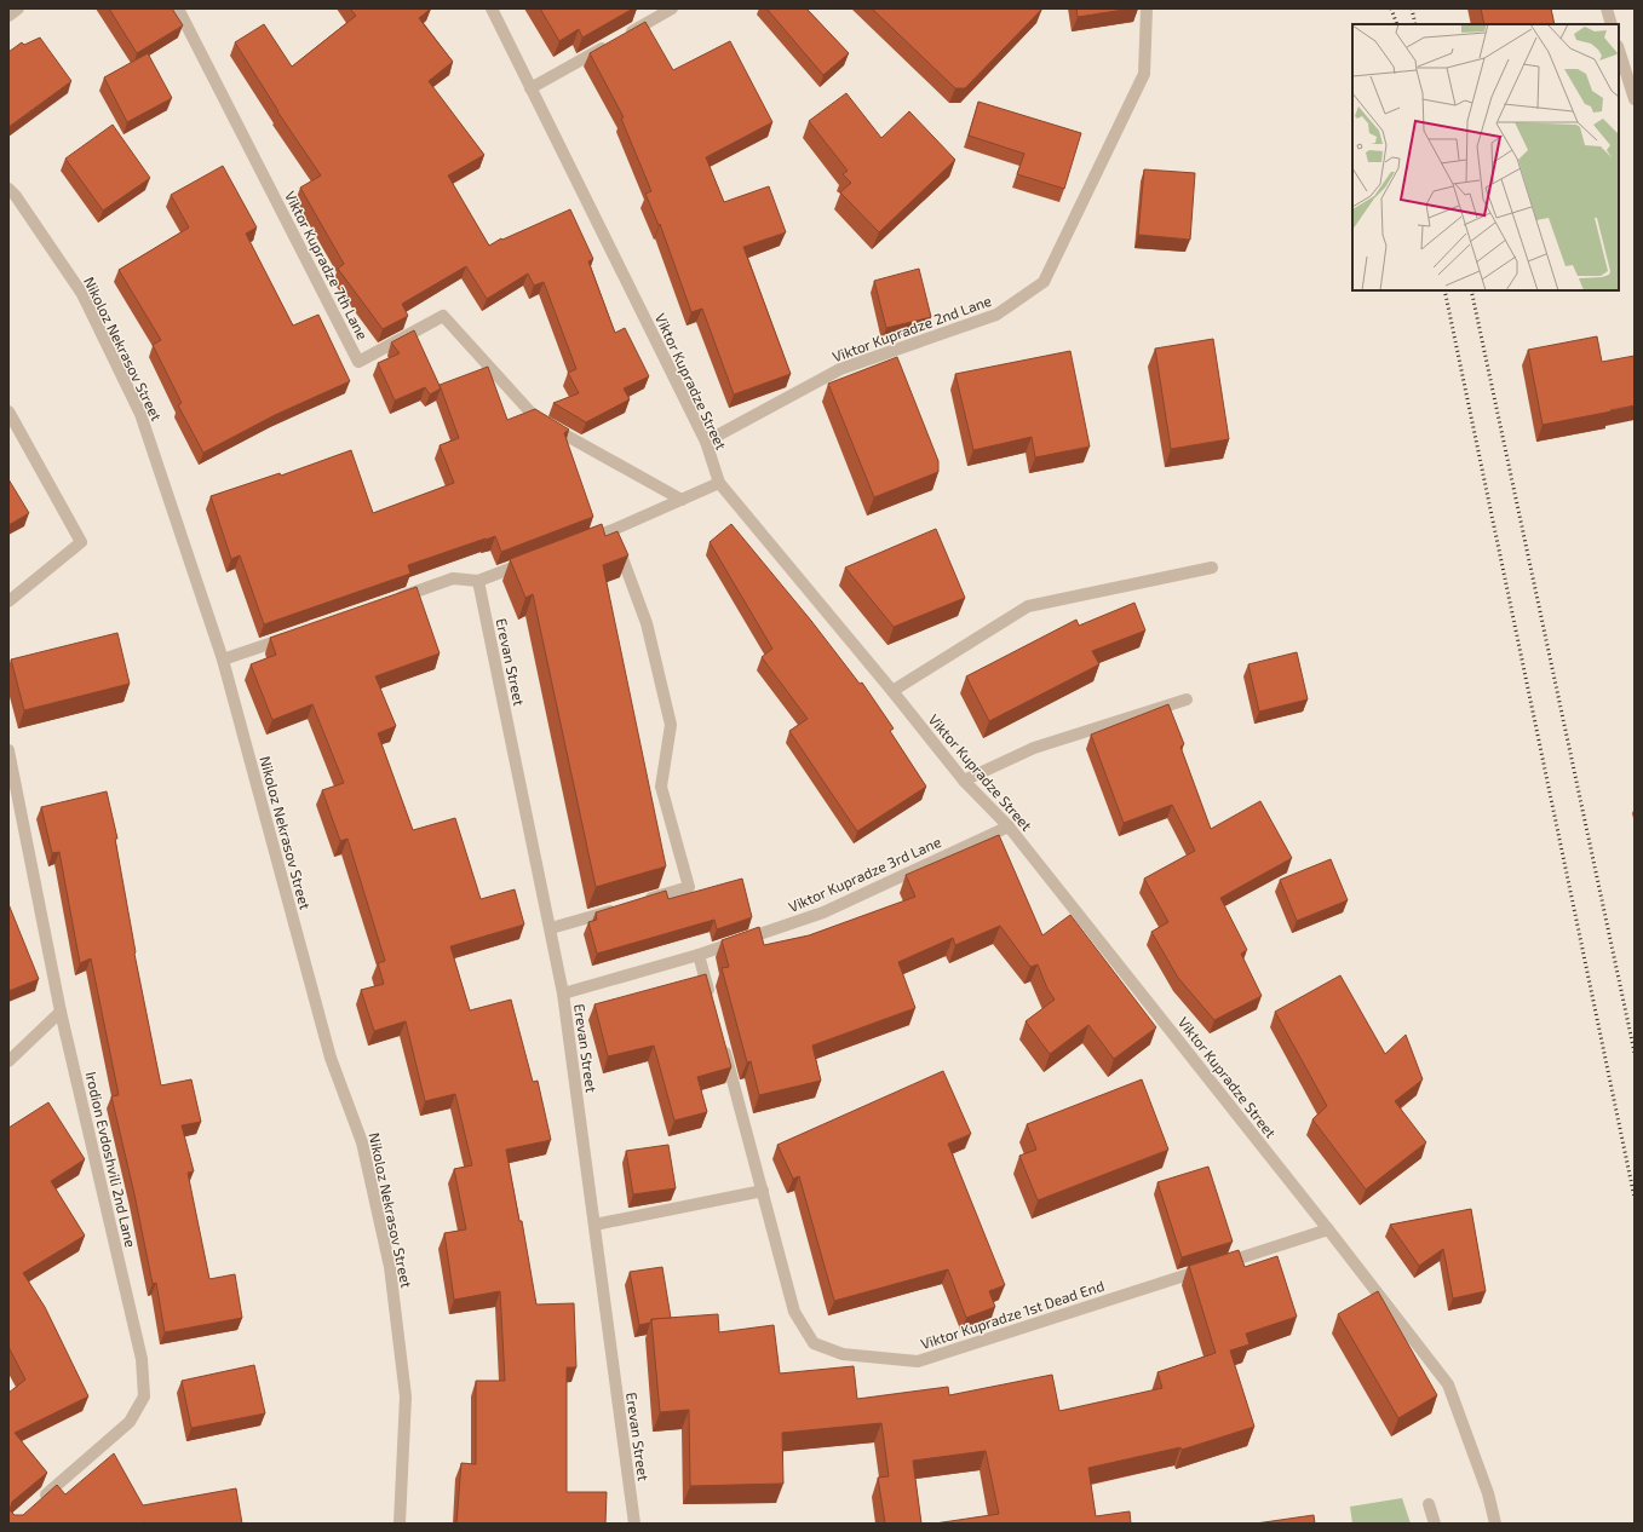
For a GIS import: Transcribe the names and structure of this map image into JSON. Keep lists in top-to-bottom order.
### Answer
{
  "streets": {
    "street": [
      "Viktor Kupradze 7th Lane",
      "Viktor Kupradze 2nd Lane",
      "Nikoloz Nekrasov Street",
      "Viktor Kupradze Street",
      "Erevan Street",
      "Viktor Kupradze 3rd Lane",
      "Irodion Evdoshvili 2nd Lane",
      "Viktor Kupradze 1st Dead End"
    ]
  },
  "crossings": [
    ["Viktor Kupradze 2nd Lane", "Viktor Kupradze Street"],
    ["Viktor Kupradze Street", "Viktor Kupradze 3rd Lane"],
    ["Viktor Kupradze Street", "Viktor Kupradze 1st Dead End"],
    ["Erevan Street", "Viktor Kupradze 3rd Lane"]
  ]
}
